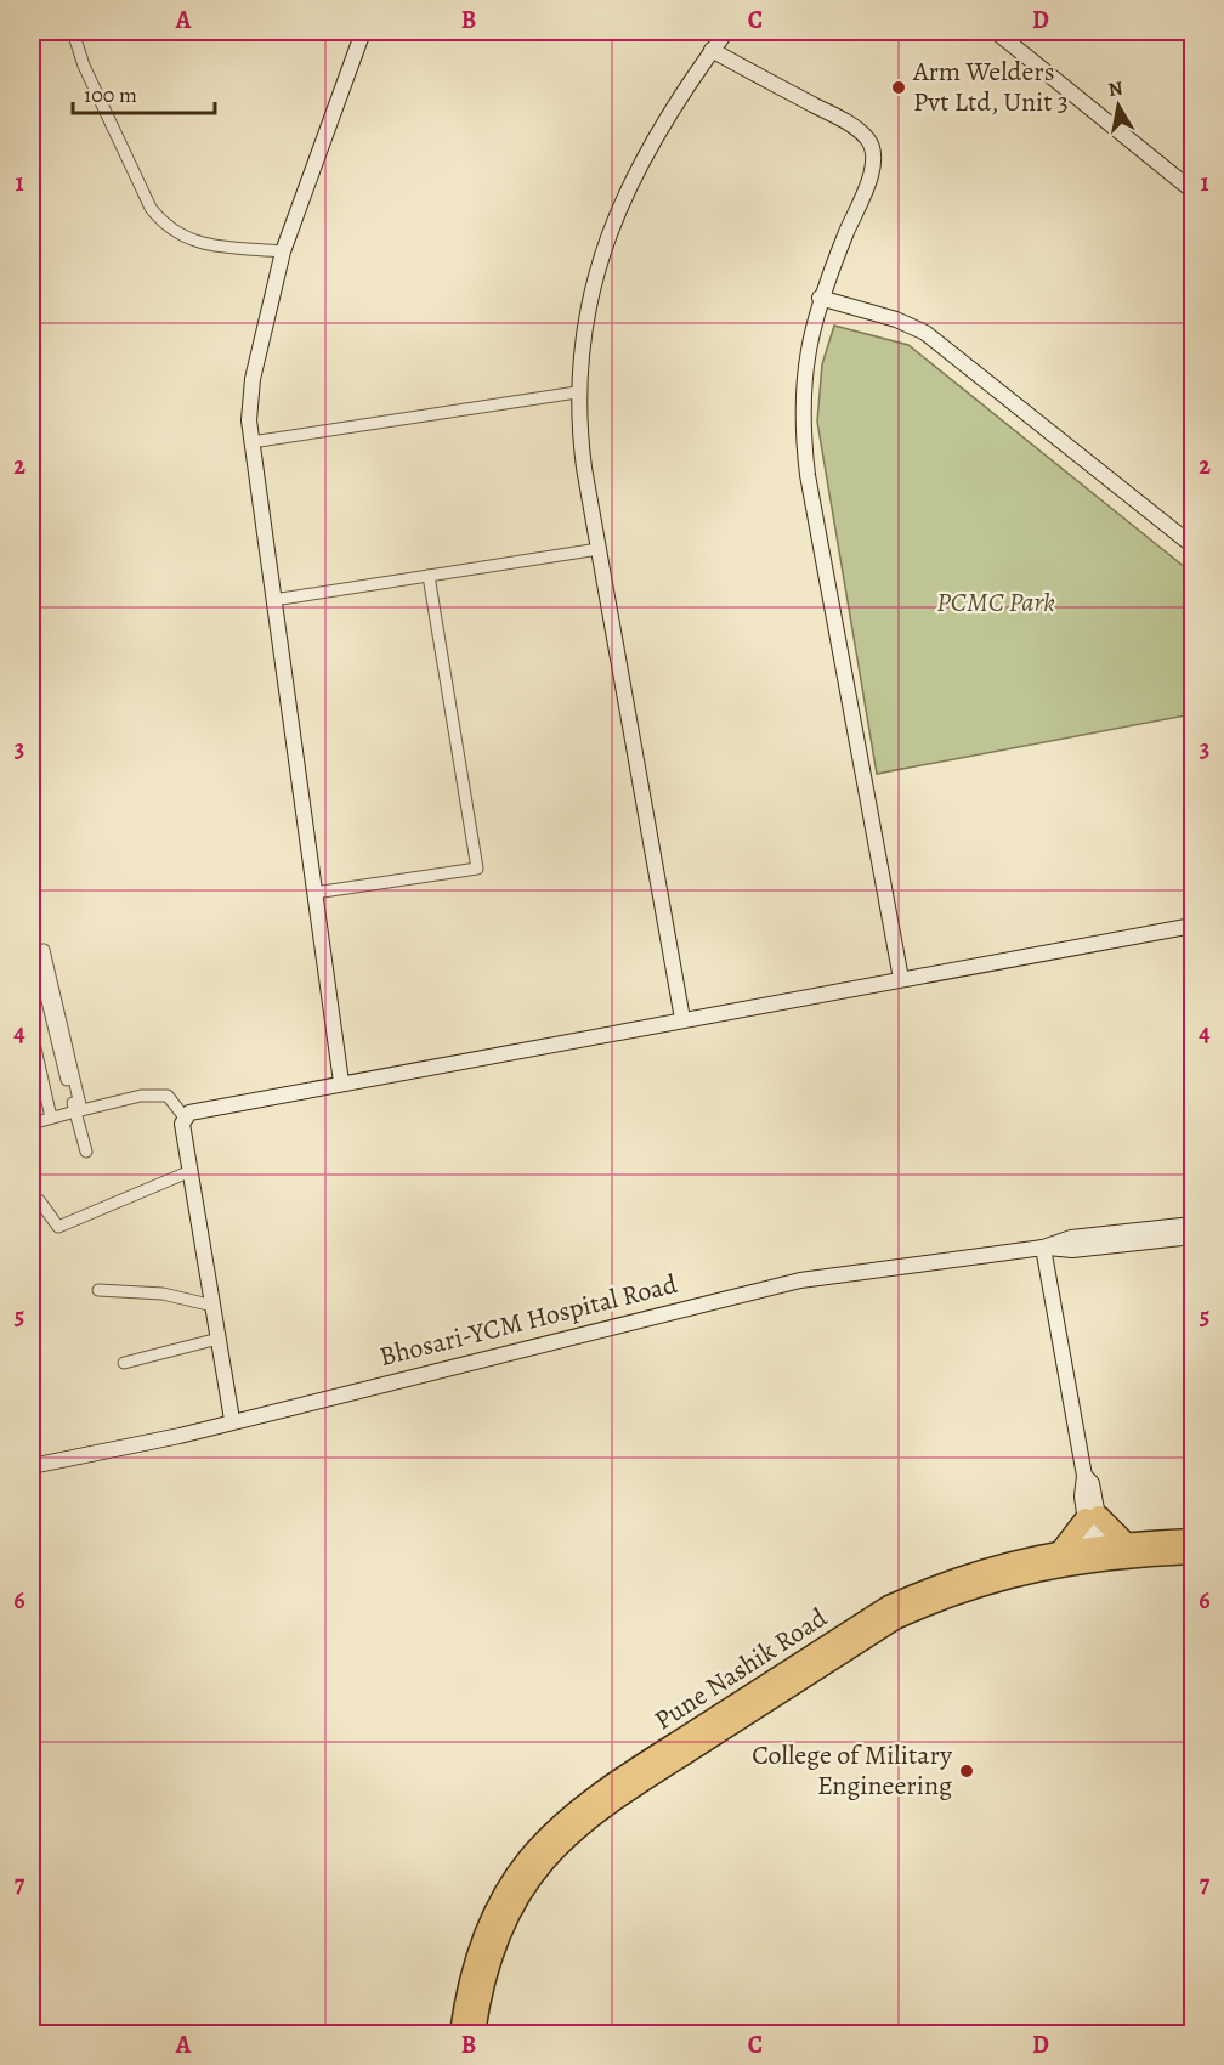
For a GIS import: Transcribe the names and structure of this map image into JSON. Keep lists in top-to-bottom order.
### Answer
{
  "streets": {
    "highway": ["Pune Nashik Road"],
    "street": ["Bhosari-YCM Hospital Road"]
  },
  "parks": ["PCMC Park"],
  "places": ["Arm Welders Pvt Ltd, Unit 3", "College of Military Engineering"],
  "scale_bar": "100 m",
  "north": "top",
  "grid": {
    "columns": [
      "A",
      "B",
      "C",
      "D"
    ],
    "rows": [
      "1",
      "2",
      "3",
      "4",
      "5",
      "6",
      "7"
    ]
  }
}
